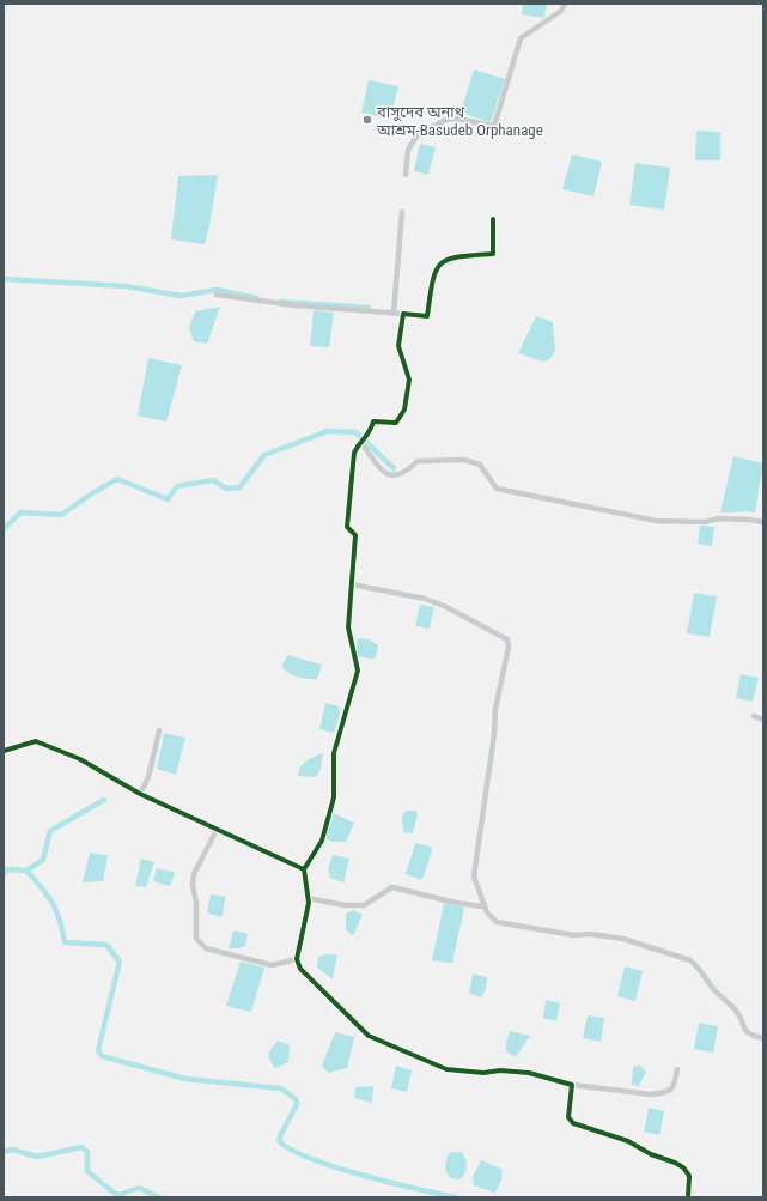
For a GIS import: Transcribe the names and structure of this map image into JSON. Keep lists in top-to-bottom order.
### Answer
{
  "places": ["বাসুদেব অনাথ আশ্রম-Basudeb Orphanage"]
}
